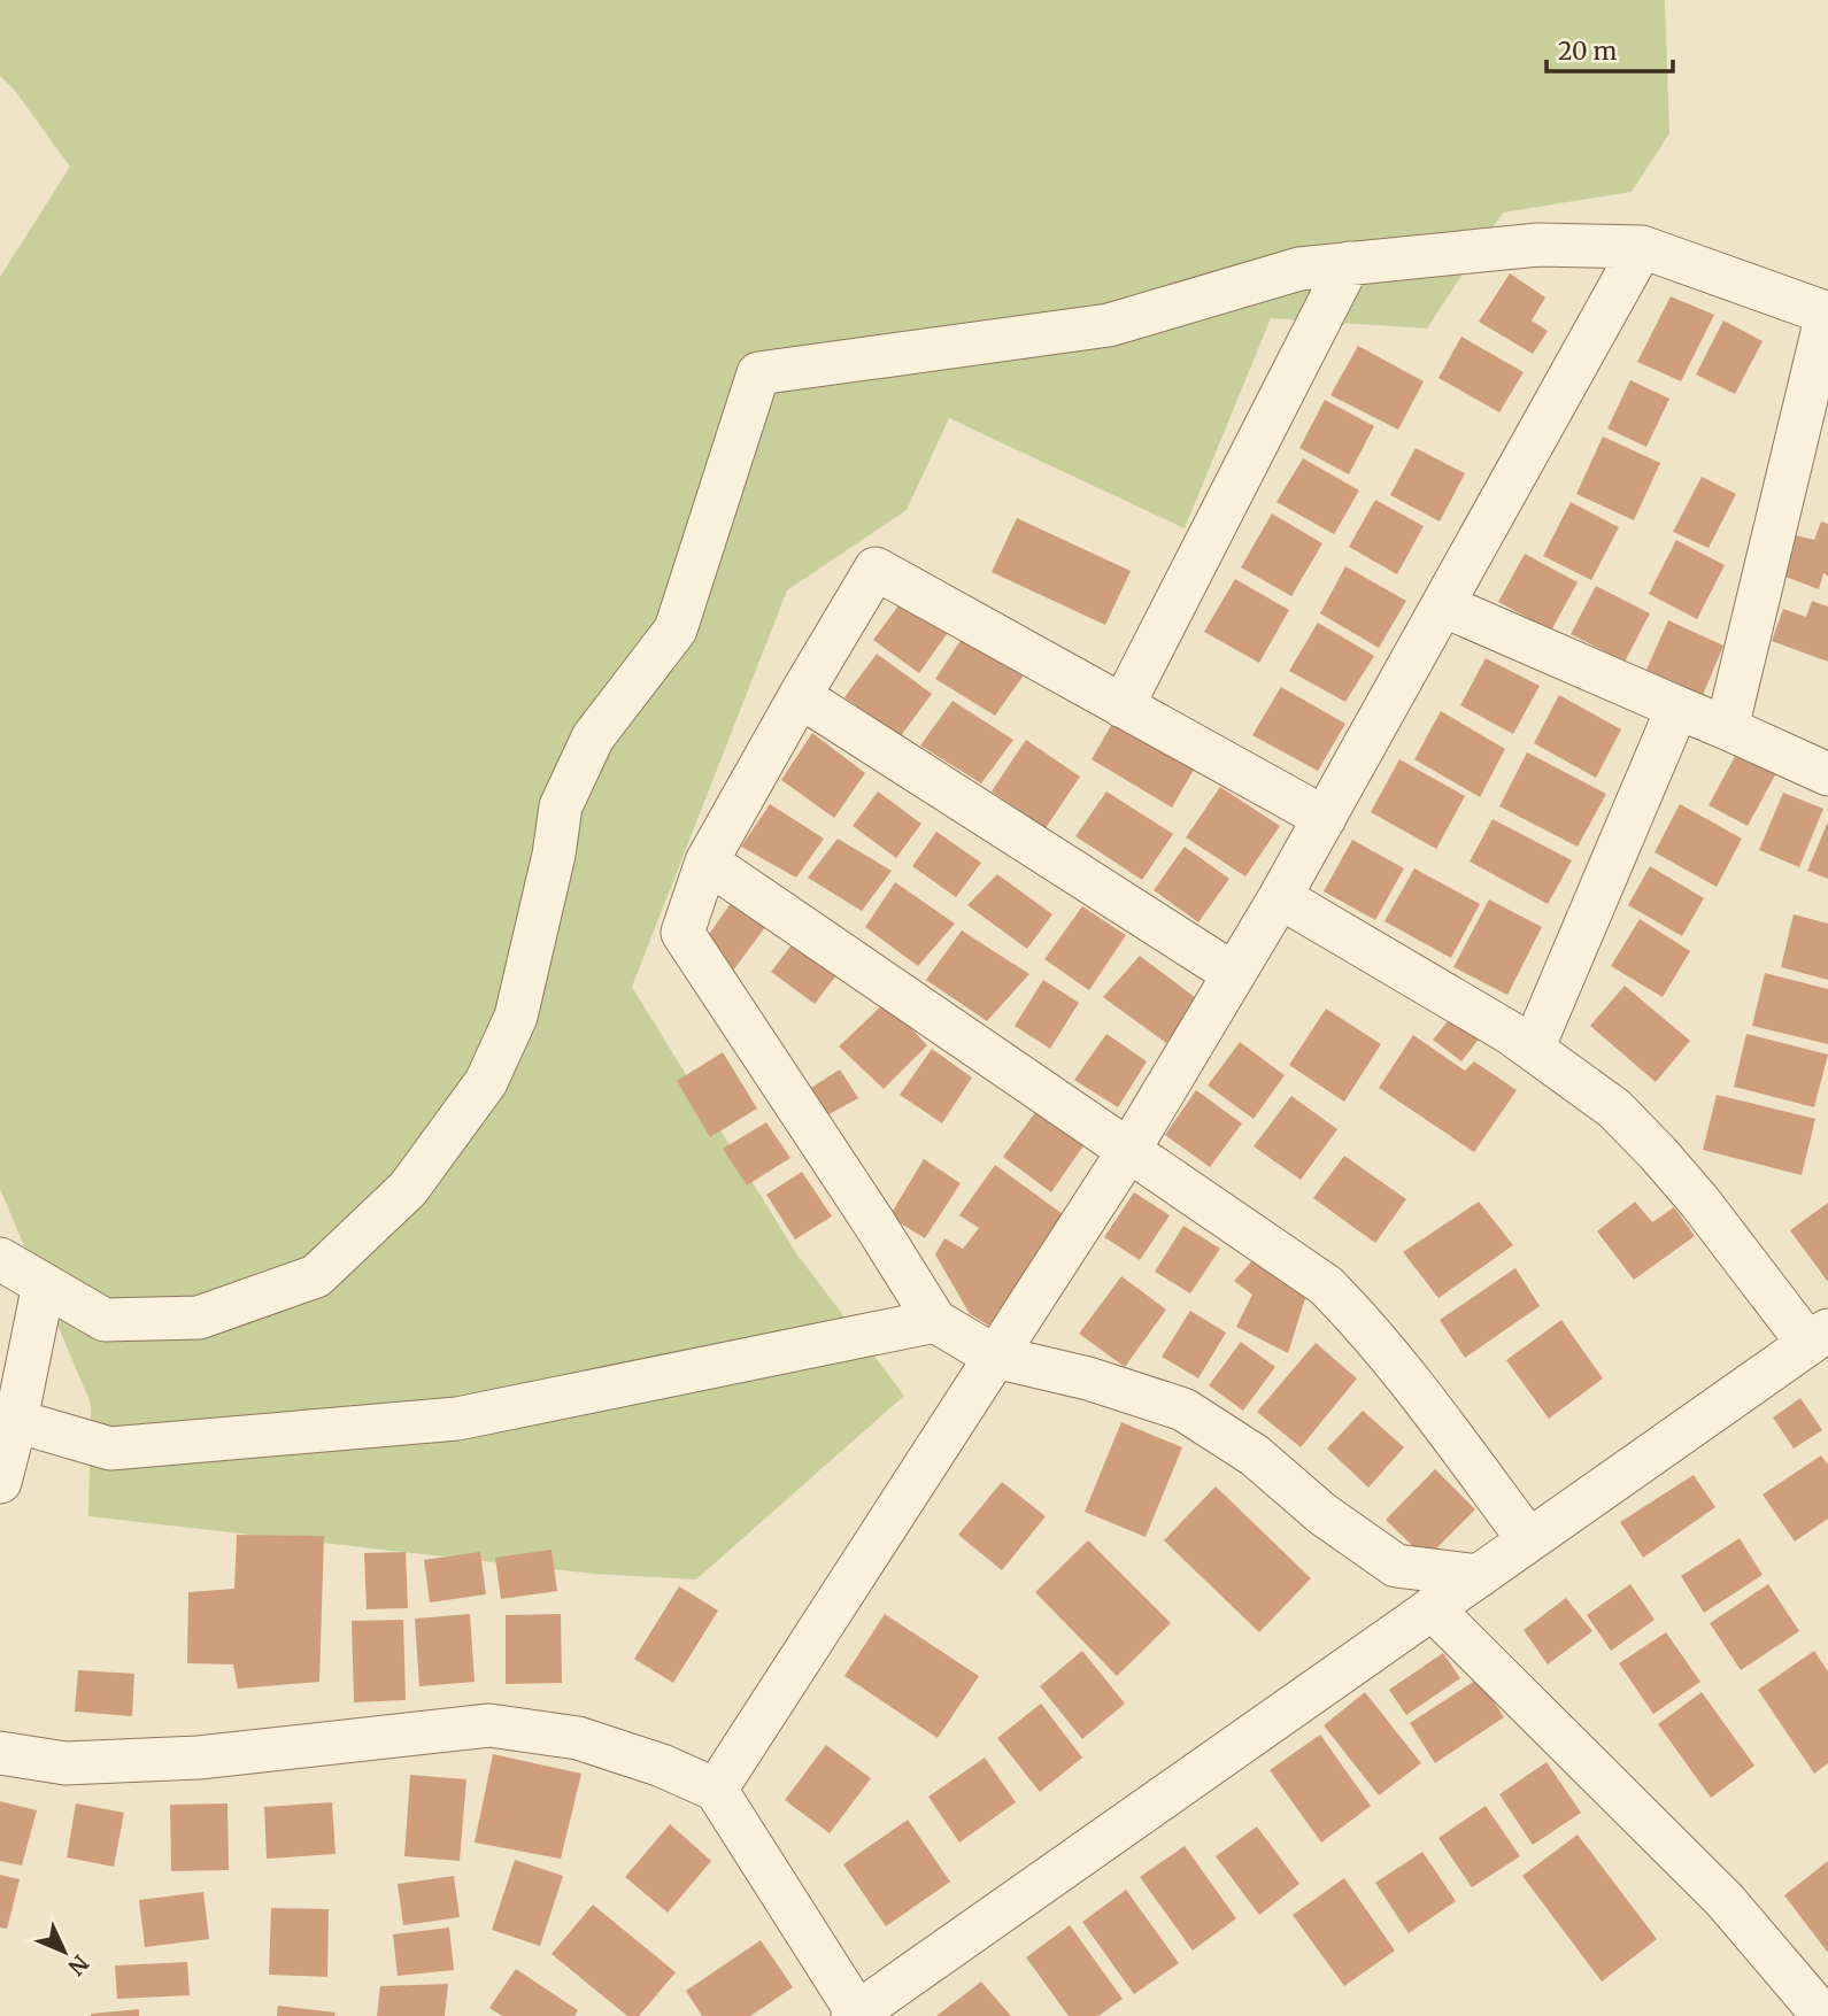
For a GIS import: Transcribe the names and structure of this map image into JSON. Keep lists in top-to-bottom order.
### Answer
{
  "scale_bar": "20 m",
  "north": "bottom right"
}
